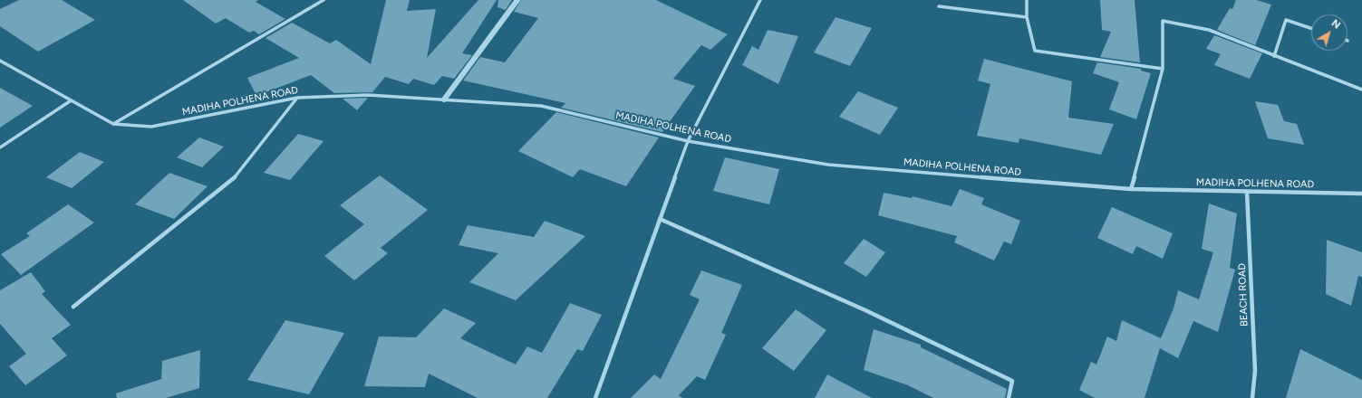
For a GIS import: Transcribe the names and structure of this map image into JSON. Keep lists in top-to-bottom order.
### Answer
{
  "streets": {
    "street": ["MADIHA POLHENA ROAD", "BEACH ROAD"]
  },
  "crossings": [
    ["MADIHA POLHENA ROAD", "BEACH ROAD"]
  ],
  "north": "top right"
}
